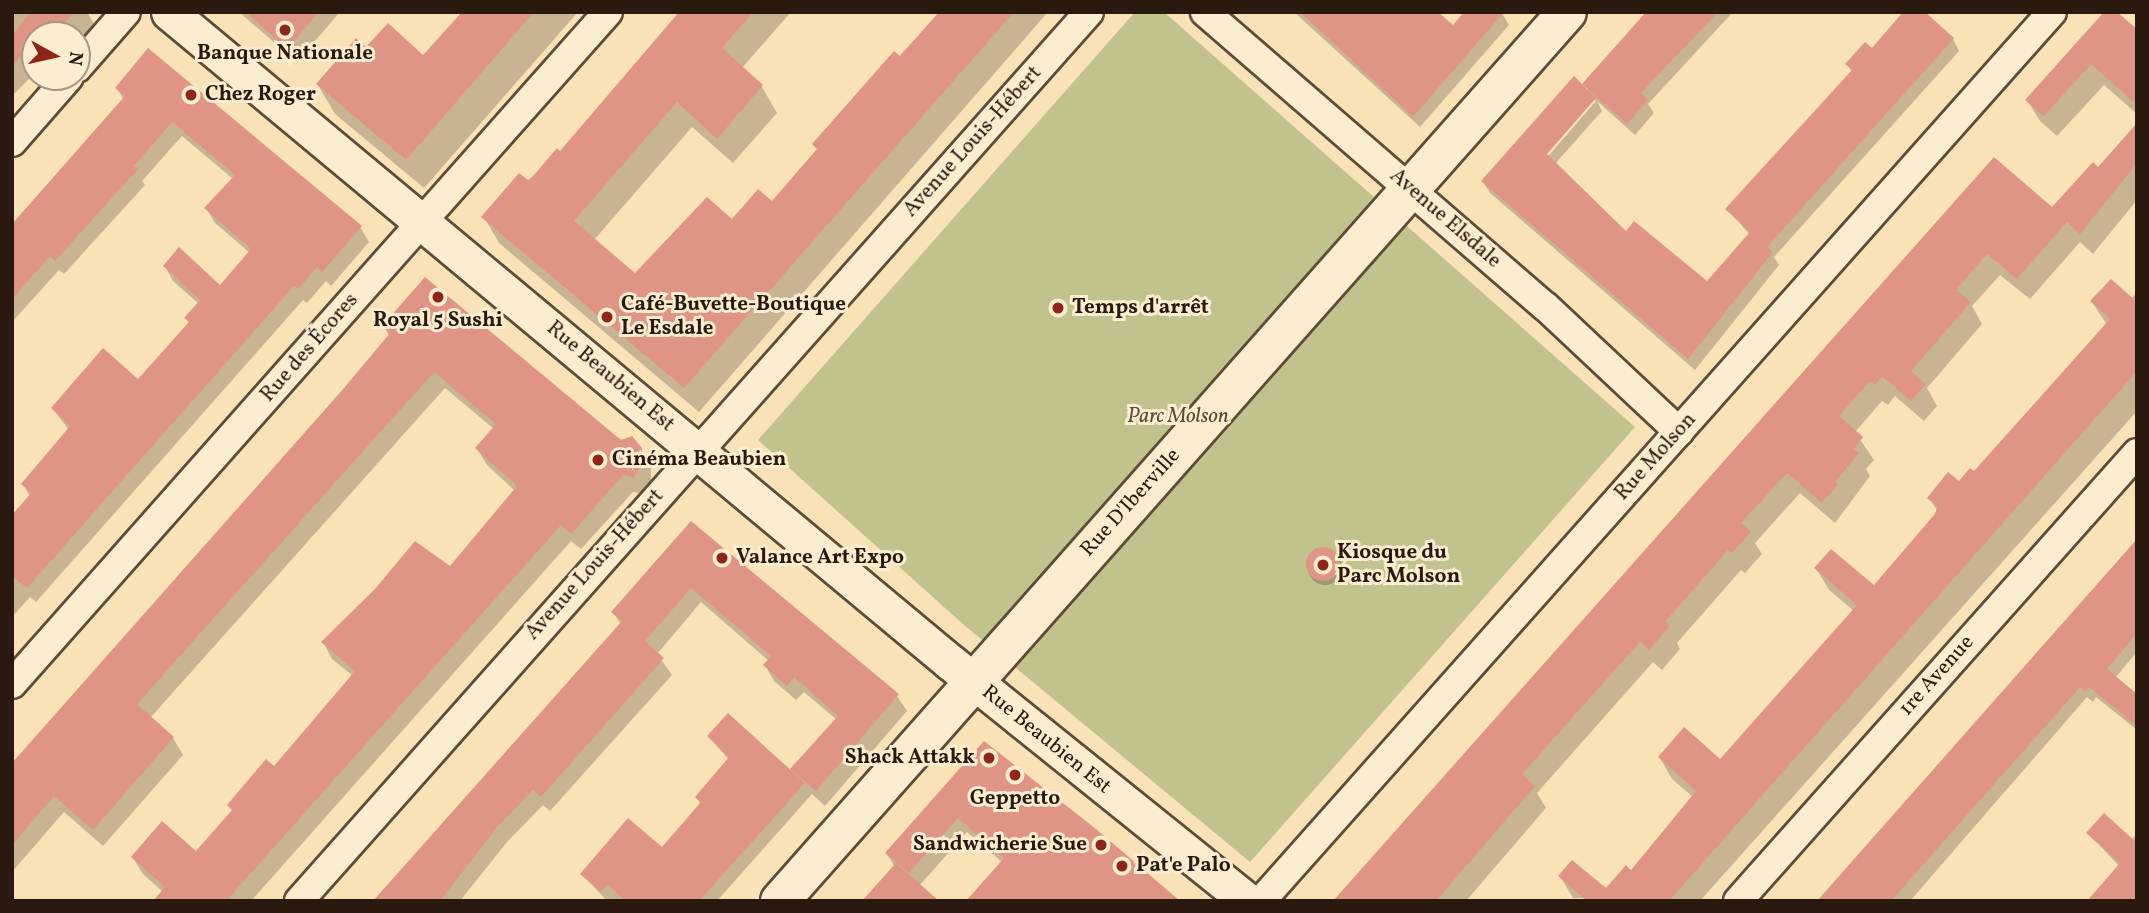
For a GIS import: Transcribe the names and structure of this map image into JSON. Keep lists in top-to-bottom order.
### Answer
{
  "streets": {
    "main road": ["Rue D'Iberville"],
    "street": [
      "Avenue Louis-Hébert",
      "Avenue Elsdale",
      "Rue des Écores",
      "Rue Beaubien Est",
      "Rue Molson",
      "1re Avenue"
    ]
  },
  "crossings": [
    ["Avenue Louis-Hébert", "Rue Beaubien Est"],
    ["Avenue Elsdale", "Rue Molson"],
    ["Avenue Elsdale", "Rue D'Iberville"],
    ["Rue des Écores", "Rue Beaubien Est"],
    ["Rue Beaubien Est", "Rue D'Iberville"]
  ],
  "parks": ["Parc Molson"],
  "places": [
    "Banque Nationale",
    "Chez Roger",
    "Royal 5 Sushi",
    "Temps d'arrêt",
    "Café-Buvette-Boutique Le Esdale",
    "Cinéma Beaubien",
    "Valance Art Expo",
    "Kiosque du Parc Molson",
    "Shack Attakk",
    "Geppetto",
    "Sandwicherie Sue",
    "Pat'e Palo"
  ],
  "north": "right"
}
